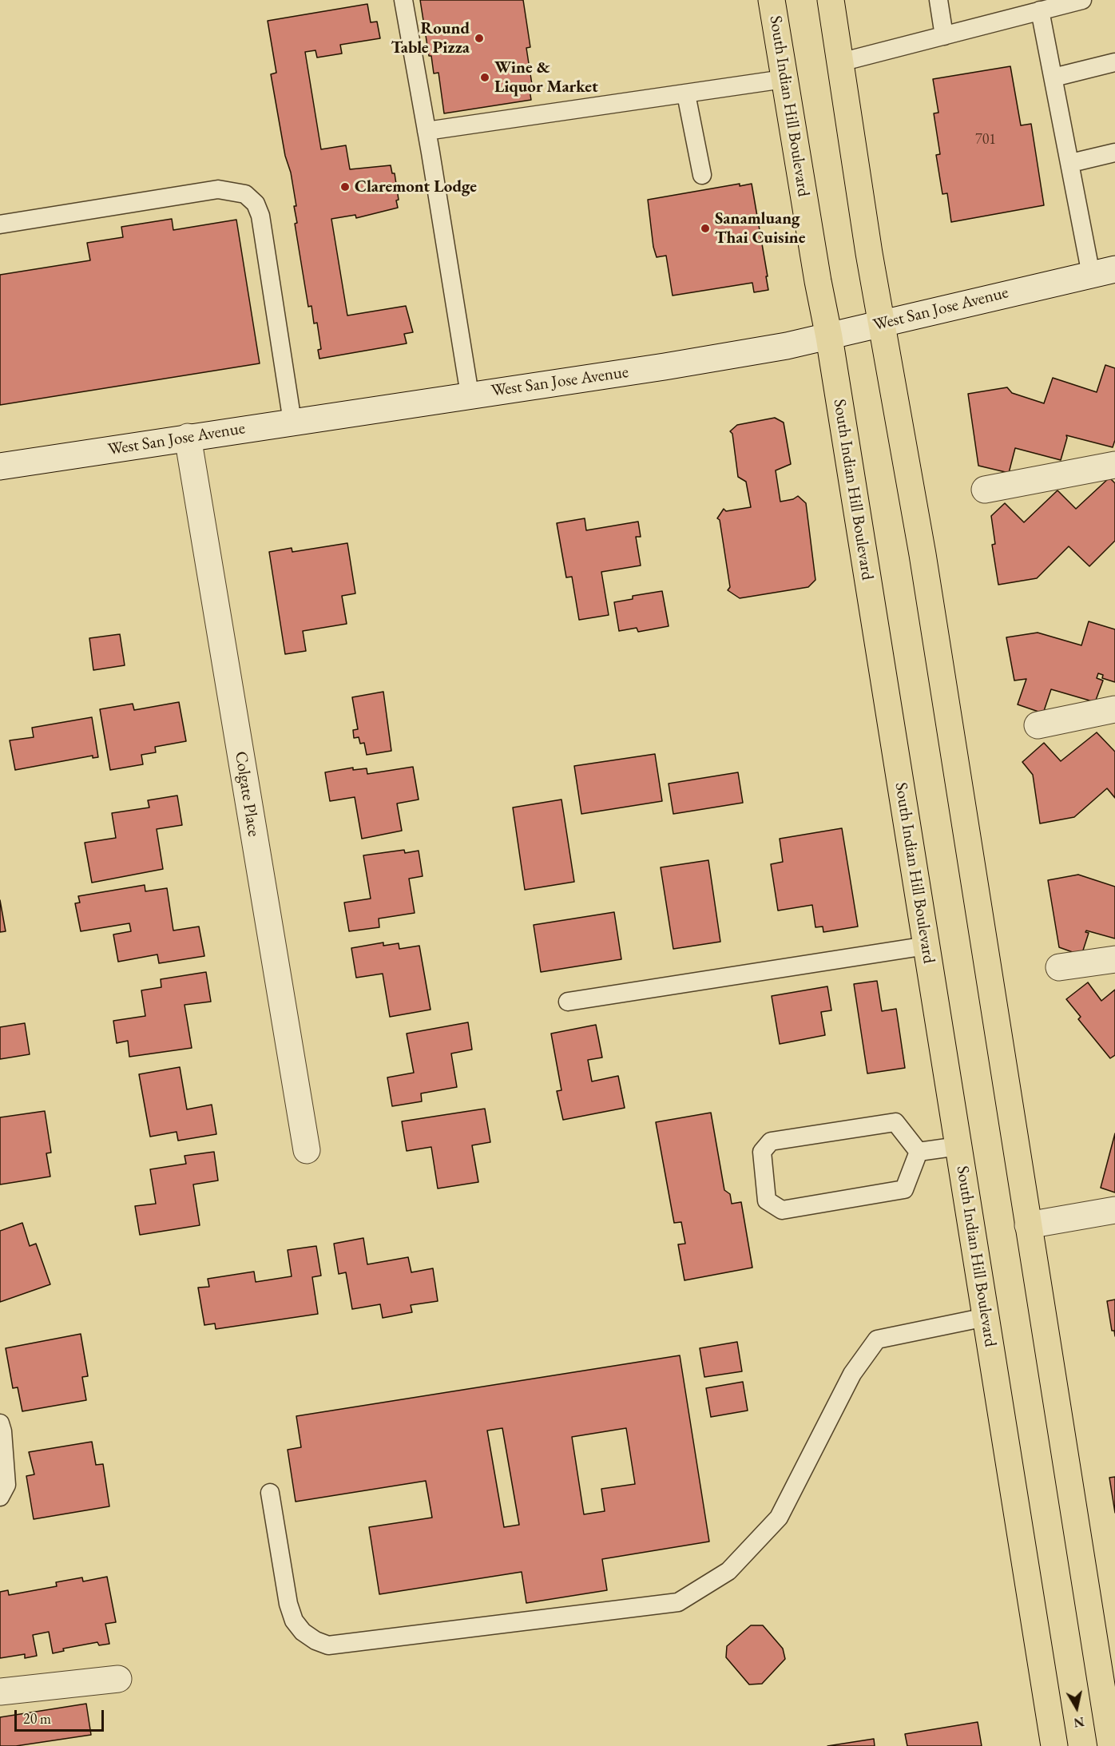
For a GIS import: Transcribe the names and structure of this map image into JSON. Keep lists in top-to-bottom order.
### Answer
{
  "streets": {
    "main road": ["South Indian Hill Boulevard"],
    "street": ["West San Jose Avenue", "Colgate Place"]
  },
  "crossings": [
    ["South Indian Hill Boulevard", "West San Jose Avenue"],
    ["West San Jose Avenue", "Colgate Place"]
  ],
  "places": [
    "Round Table Pizza",
    "Wine & Liquor Market",
    "Claremont Lodge",
    "Sanamluang Thai Cuisine"
  ],
  "house_numbers": ["701"],
  "scale_bar": "20 m",
  "north": "bottom"
}
